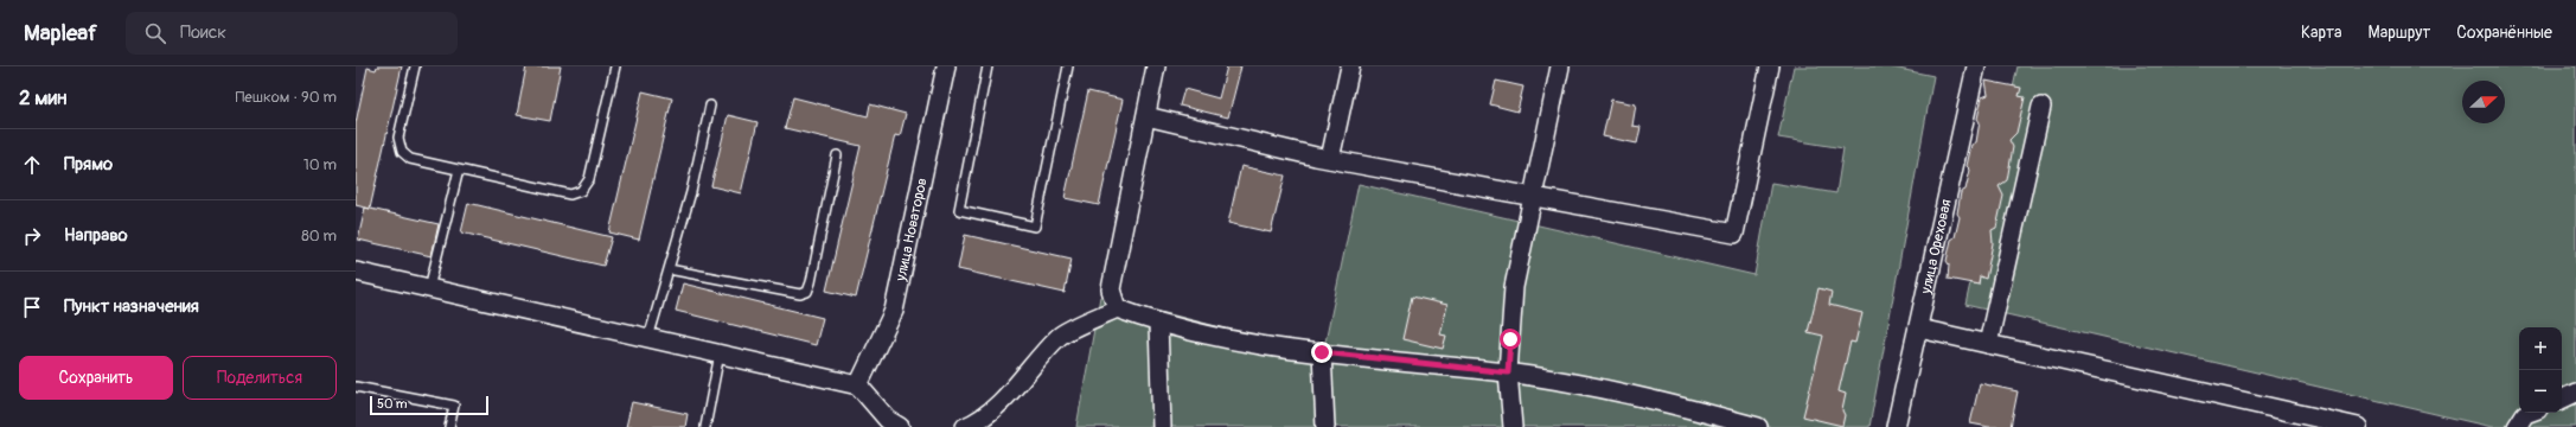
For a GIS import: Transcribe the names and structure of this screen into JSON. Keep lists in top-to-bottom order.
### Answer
{
  "streets": {
    "street": ["улица Новаторов", "улица Ореховая"]
  },
  "scale_bar": "50 m",
  "north": "right",
  "page": {
    "header": "Mapleaf",
    "search": "Поиск",
    "nav": ["Карта", "Маршрут", "Сохранённые"],
    "heading": ["2 мин", "Пешком · 90 m"],
    "list": [
      ["Прямо", "10 m"],
      ["Направо", "80 m"],
      "Пункт назначения"
    ],
    "map_buttons": ["+", "−"],
    "buttons": ["Сохранить", "Поделиться"],
    "scale": "50 m"
  }
}
